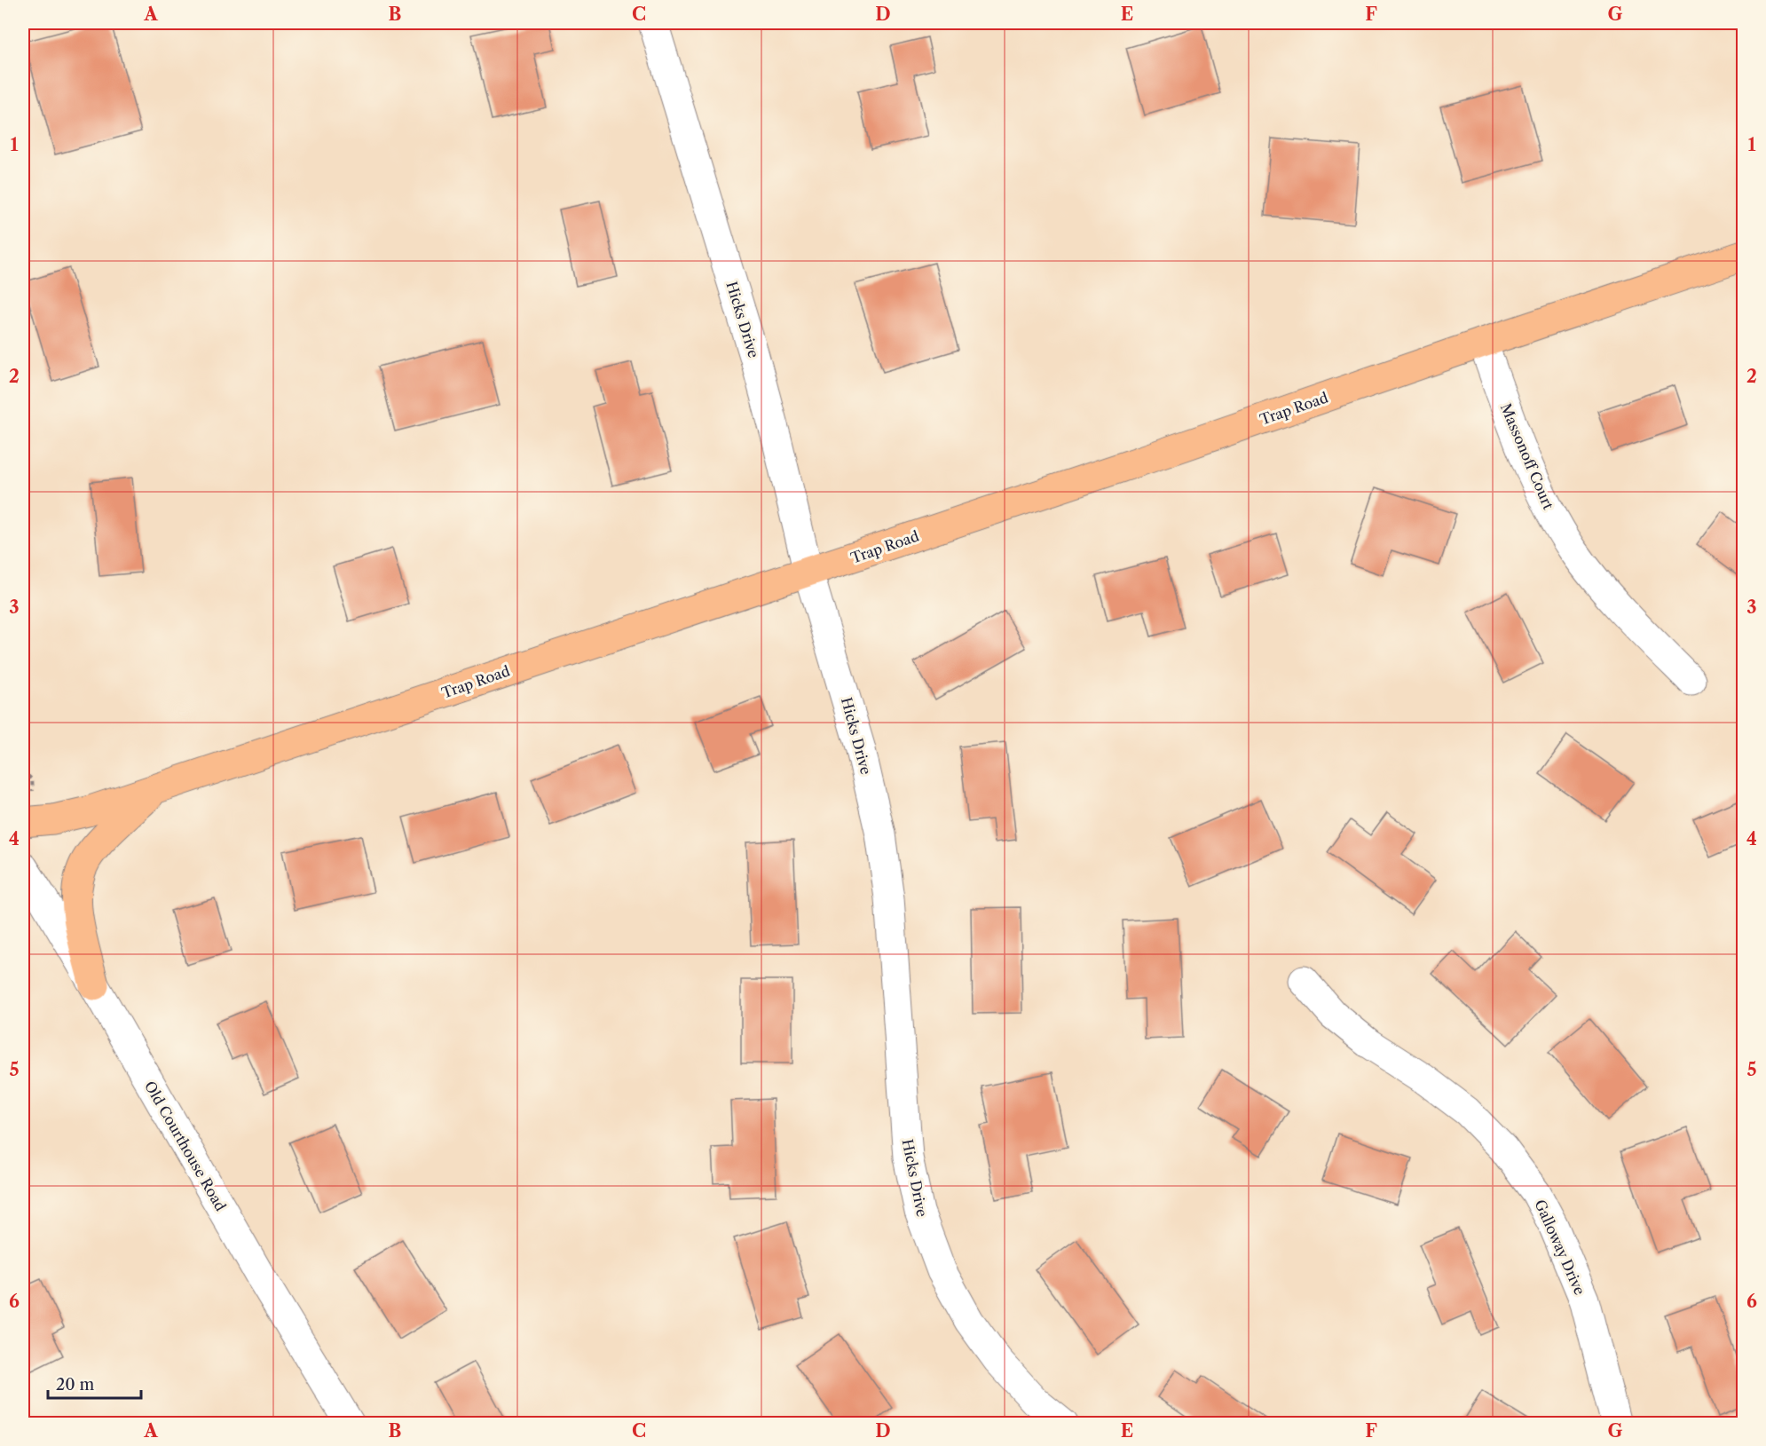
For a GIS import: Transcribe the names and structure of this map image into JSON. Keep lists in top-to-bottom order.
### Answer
{
  "streets": {
    "main road": ["Trap Road"],
    "street": [
      "Hicks Drive",
      "Massonoff Court",
      "Old Courthouse Road",
      "Galloway Drive"
    ]
  },
  "crossings": [
    ["Hicks Drive", "Trap Road"],
    ["Trap Road", "Massonoff Court"]
  ],
  "scale_bar": "20 m",
  "grid": {
    "columns": [
      "A",
      "B",
      "C",
      "D",
      "E",
      "F",
      "G"
    ],
    "rows": [
      "1",
      "2",
      "3",
      "4",
      "5",
      "6"
    ]
  }
}
